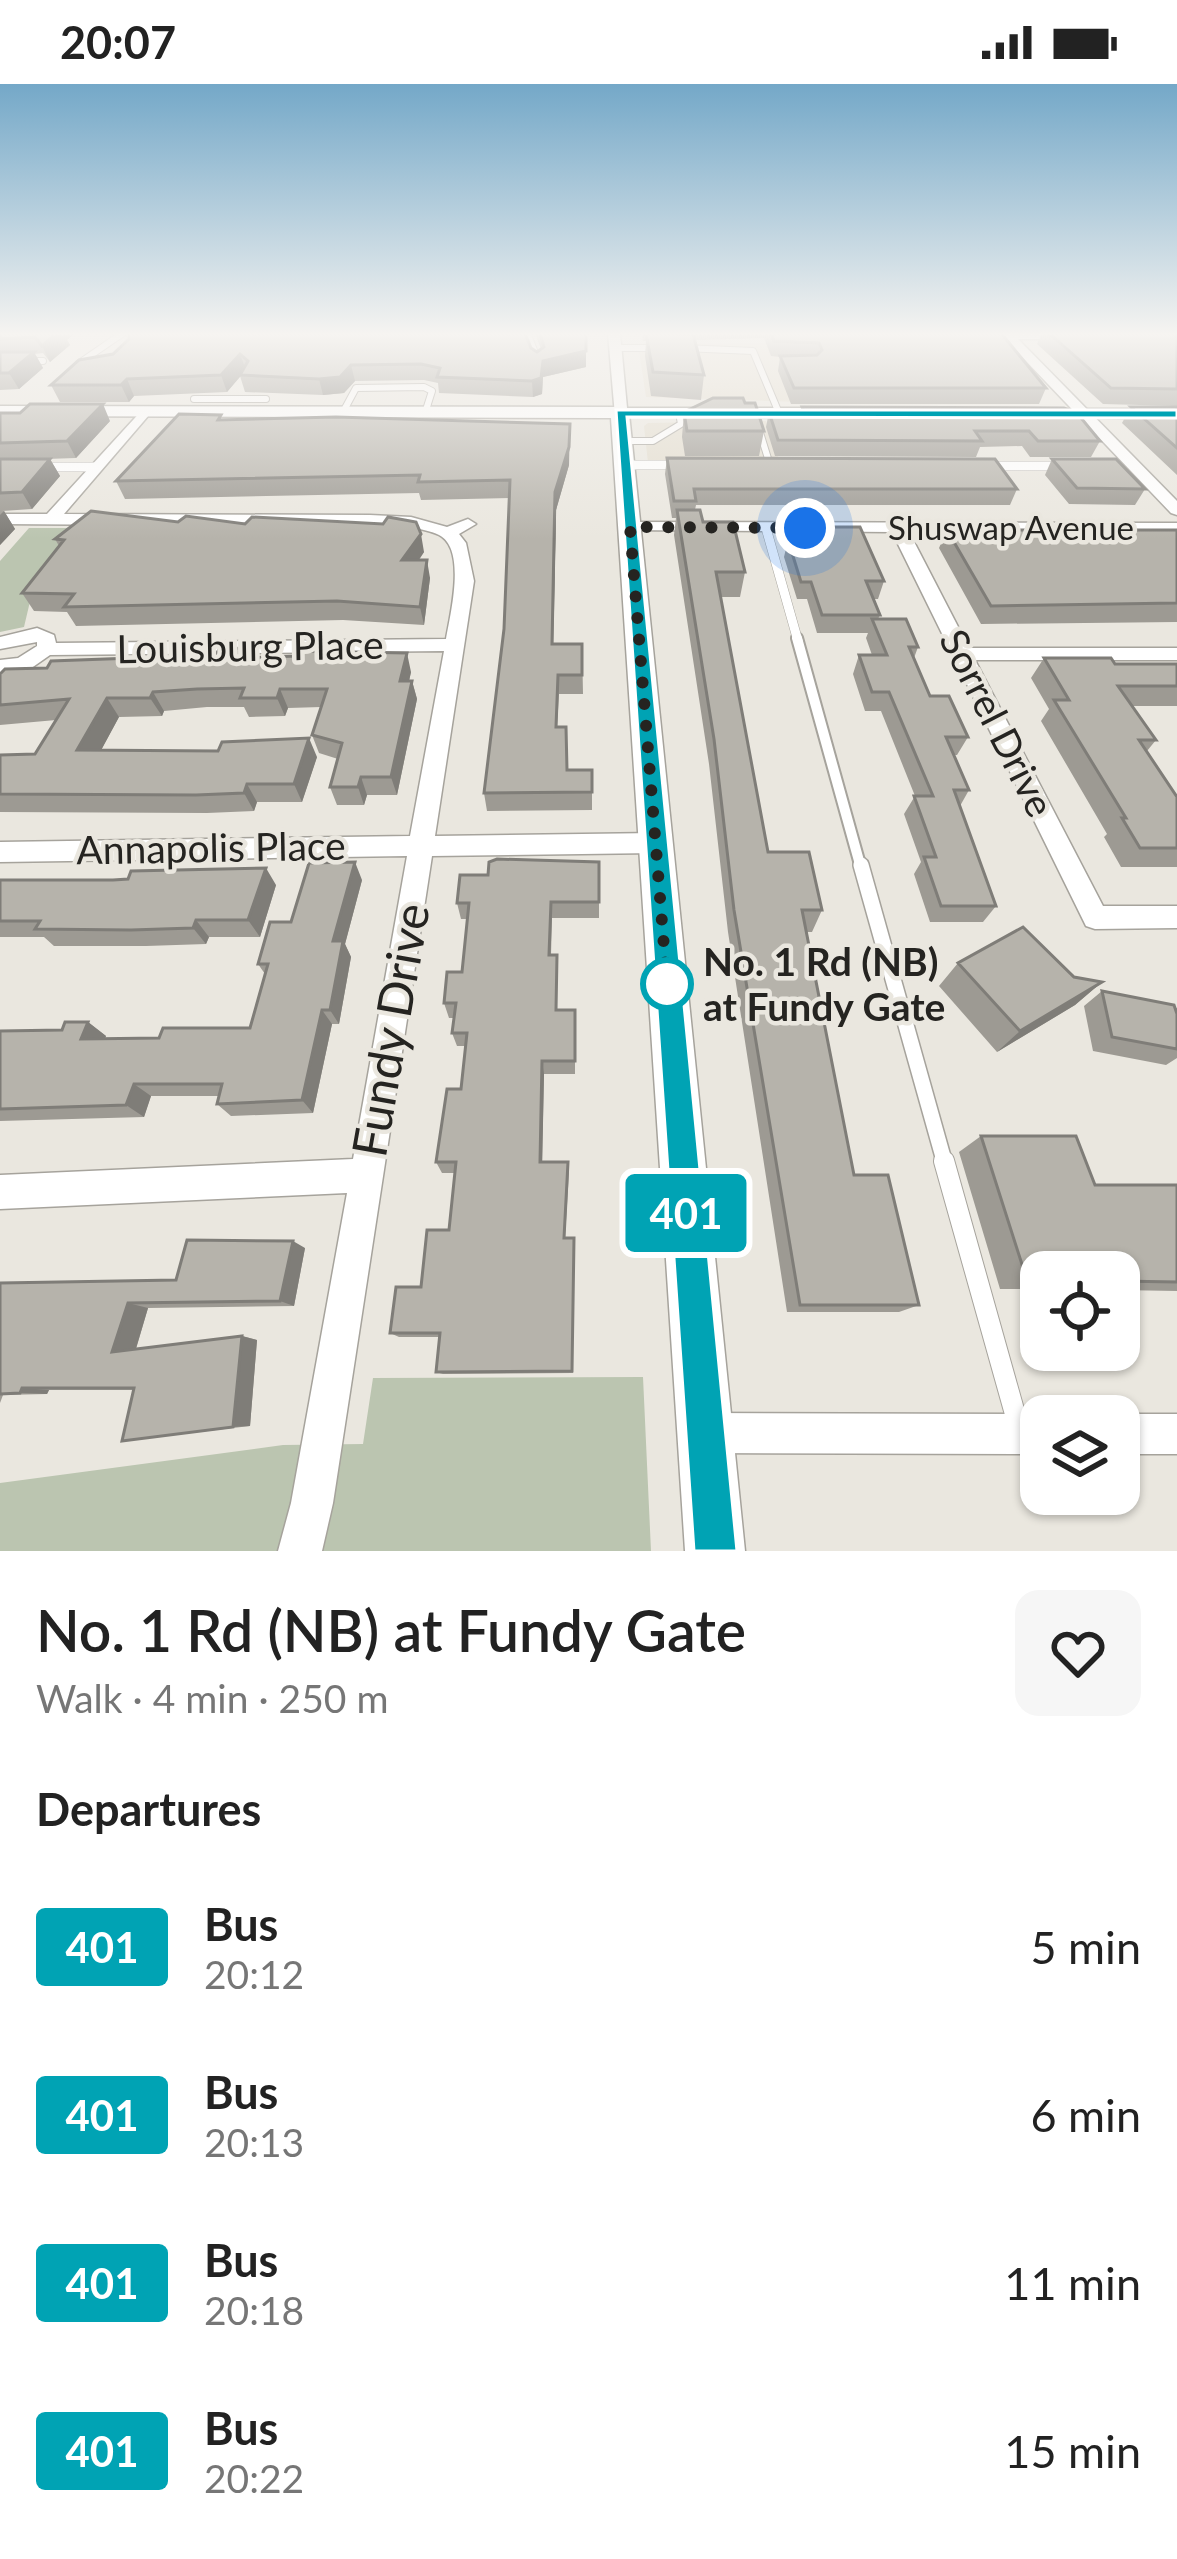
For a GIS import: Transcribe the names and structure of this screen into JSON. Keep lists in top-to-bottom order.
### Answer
{
  "streets": {
    "street": [
      "Shuswap Avenue",
      "Louisburg Place",
      "Sorrel Drive",
      "Annapolis Place",
      "Fundy Drive"
    ]
  },
  "crossings": [
    ["Shuswap Avenue", "Sorrel Drive"],
    ["Louisburg Place", "Fundy Drive"],
    ["Annapolis Place", "Fundy Drive"]
  ],
  "places": ["No. 1 Rd (NB) at Fundy Gate"],
  "lines": ["bus line 401"],
  "page": {
    "status": "20:07",
    "on_map": "401",
    "heading": [
      ["No. 1 Rd (NB) at Fundy Gate", "Walk · 4 min · 250 m"],
      "Departures"
    ],
    "list": [
      {
        "mark": "401",
        "name": "Bus",
        "note": "20:12",
        "value": "5 min"
      },
      {
        "mark": "401",
        "name": "Bus",
        "note": "20:13",
        "value": "6 min"
      },
      {
        "mark": "401",
        "name": "Bus",
        "note": "20:18",
        "value": "11 min"
      },
      {
        "mark": "401",
        "name": "Bus",
        "note": "20:22",
        "value": "15 min"
      }
    ]
  }
}
